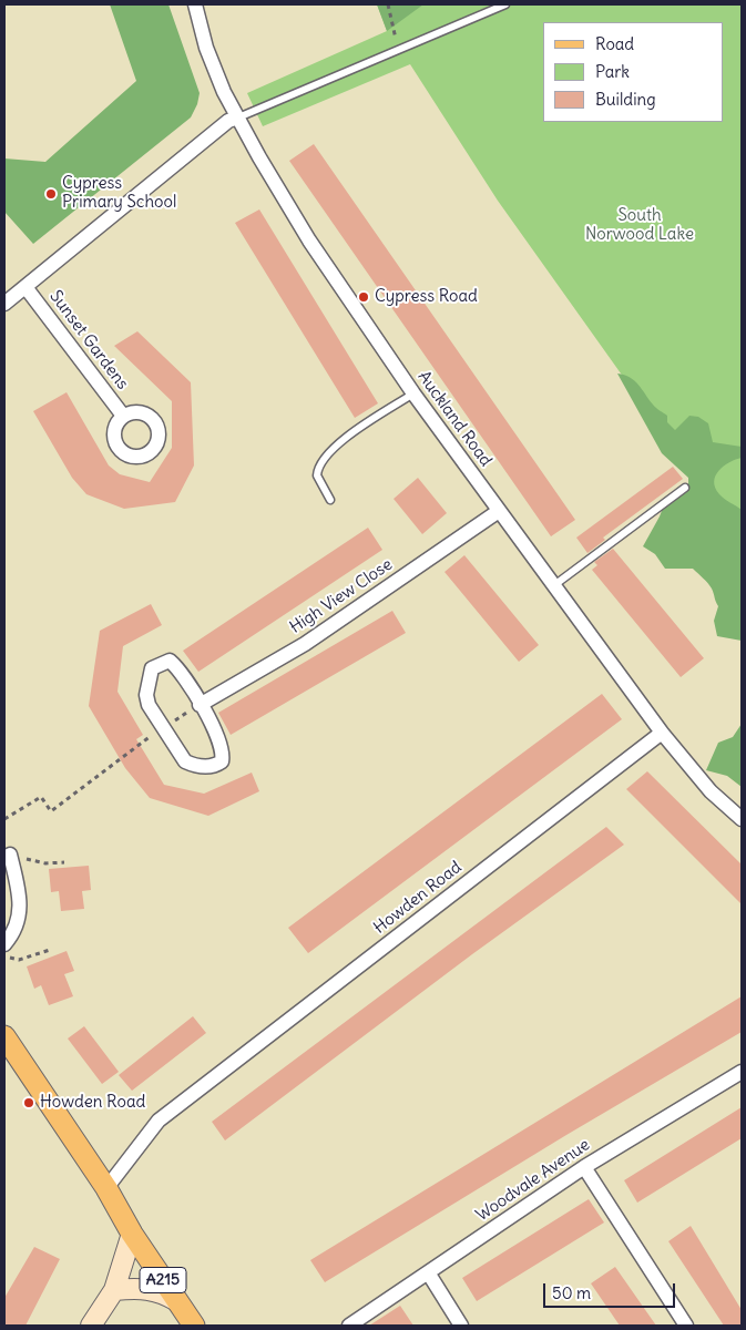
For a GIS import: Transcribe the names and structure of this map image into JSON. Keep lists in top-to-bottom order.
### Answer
{
  "streets": {
    "main road": ["A215"],
    "street": [
      "Sunset Gardens",
      "Auckland Road",
      "High View Close",
      "Howden Road",
      "Woodvale Avenue"
    ]
  },
  "crossings": [
    ["Auckland Road", "High View Close"],
    ["Auckland Road", "Howden Road"],
    ["Howden Road", "A215"]
  ],
  "parks": ["South Norwood Lake"],
  "places": ["Cypress Primary School", "Cypress Road", "Howden Road"],
  "legend": ["Road", "Park", "Building"],
  "scale_bar": "50 m"
}
